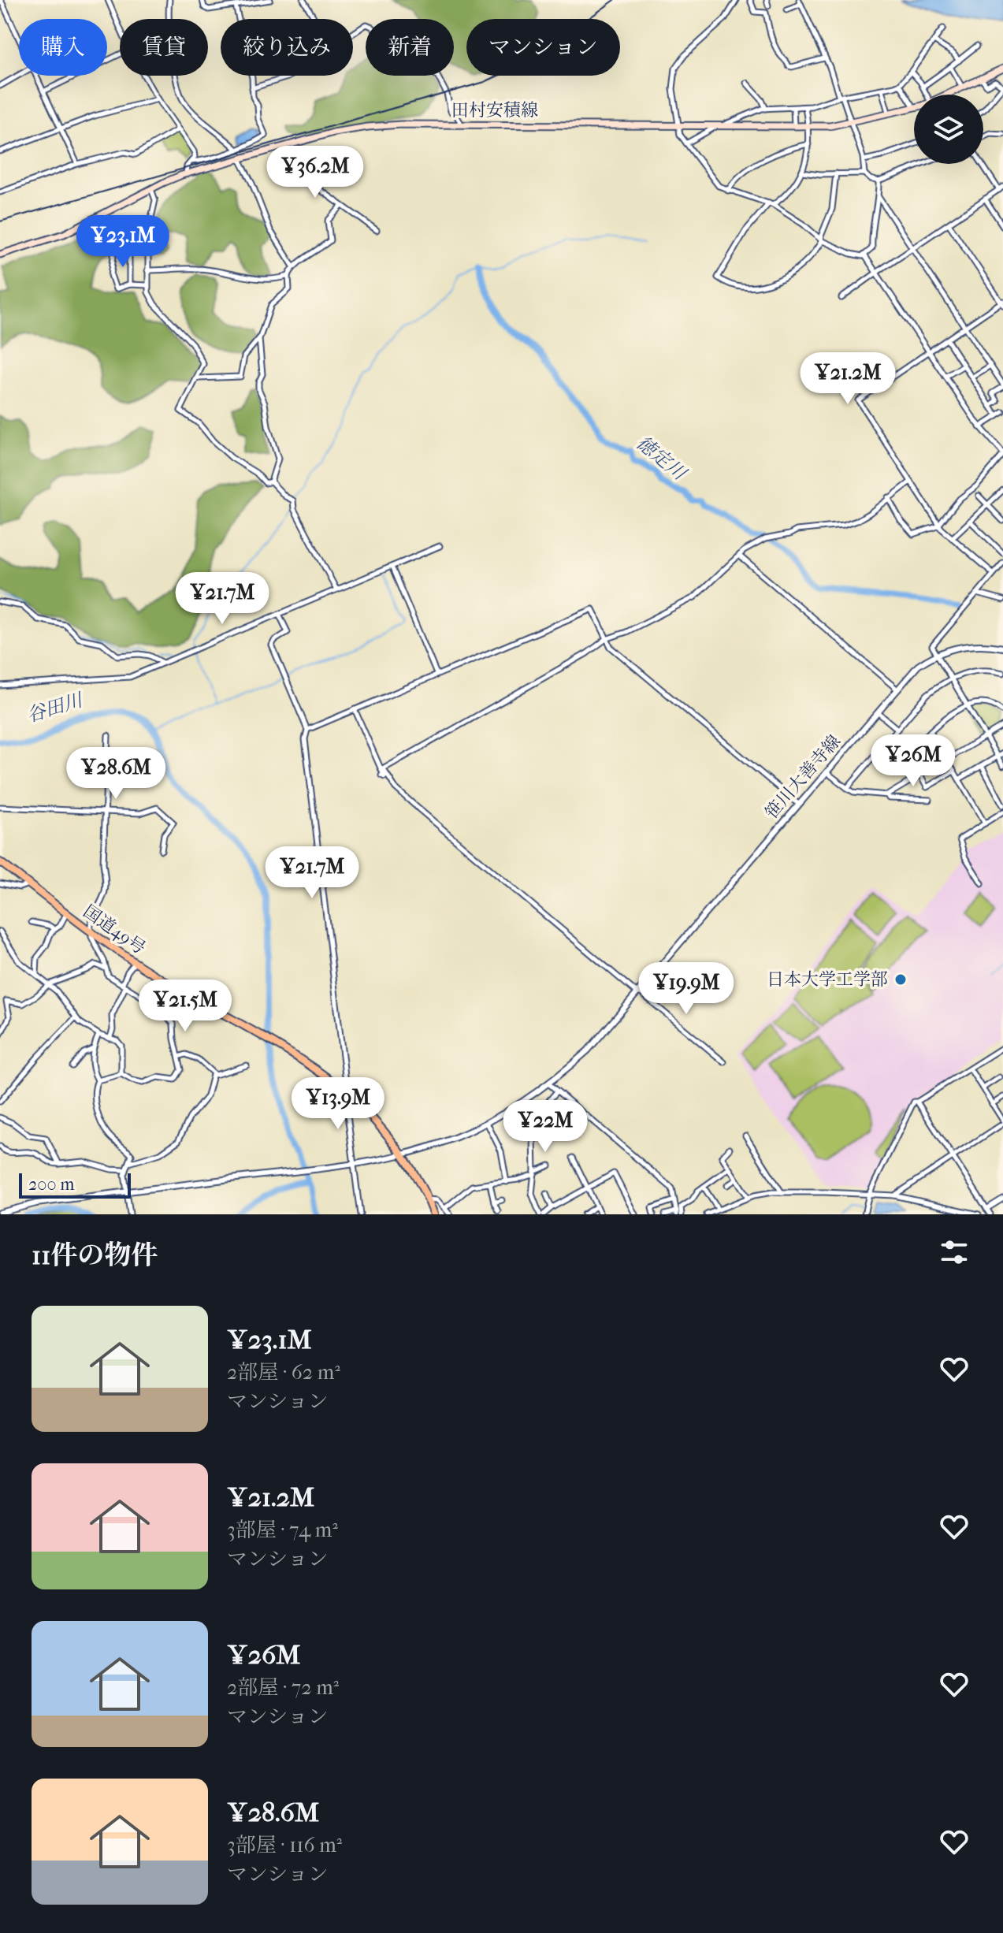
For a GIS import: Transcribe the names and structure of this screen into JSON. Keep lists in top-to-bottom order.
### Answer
{
  "streets": {
    "highway": ["国道49号"],
    "main road": ["田村安積線"],
    "street": ["笹川大善寺線"]
  },
  "crossings": [
    ["笹川大善寺線", "国道49号"]
  ],
  "water": ["徳定川", "谷田川"],
  "places": ["日本大学工学部"],
  "scale_bar": "200 m",
  "page": {
    "chip": [
      "購入",
      "賃貸",
      "絞り込み",
      "新着",
      "マンション"
    ],
    "price": [
      "¥36.2M",
      "¥23.1M",
      "¥21.2M",
      "¥21.7M",
      "¥26M",
      "¥28.6M",
      "¥21.7M",
      "¥19.9M",
      "¥21.5M",
      "¥13.9M",
      "¥22M"
    ],
    "scale": "200 m",
    "heading": "11件の物件",
    "list": [
      {
        "name": "¥23.1M",
        "note": "2部屋 · 62 m² · マンション"
      },
      {
        "name": "¥21.2M",
        "note": "3部屋 · 74 m² · マンション"
      },
      {
        "name": "¥26M",
        "note": "2部屋 · 72 m² · マンション"
      },
      {
        "name": "¥28.6M",
        "note": "3部屋 · 116 m² · マンション"
      }
    ]
  }
}
